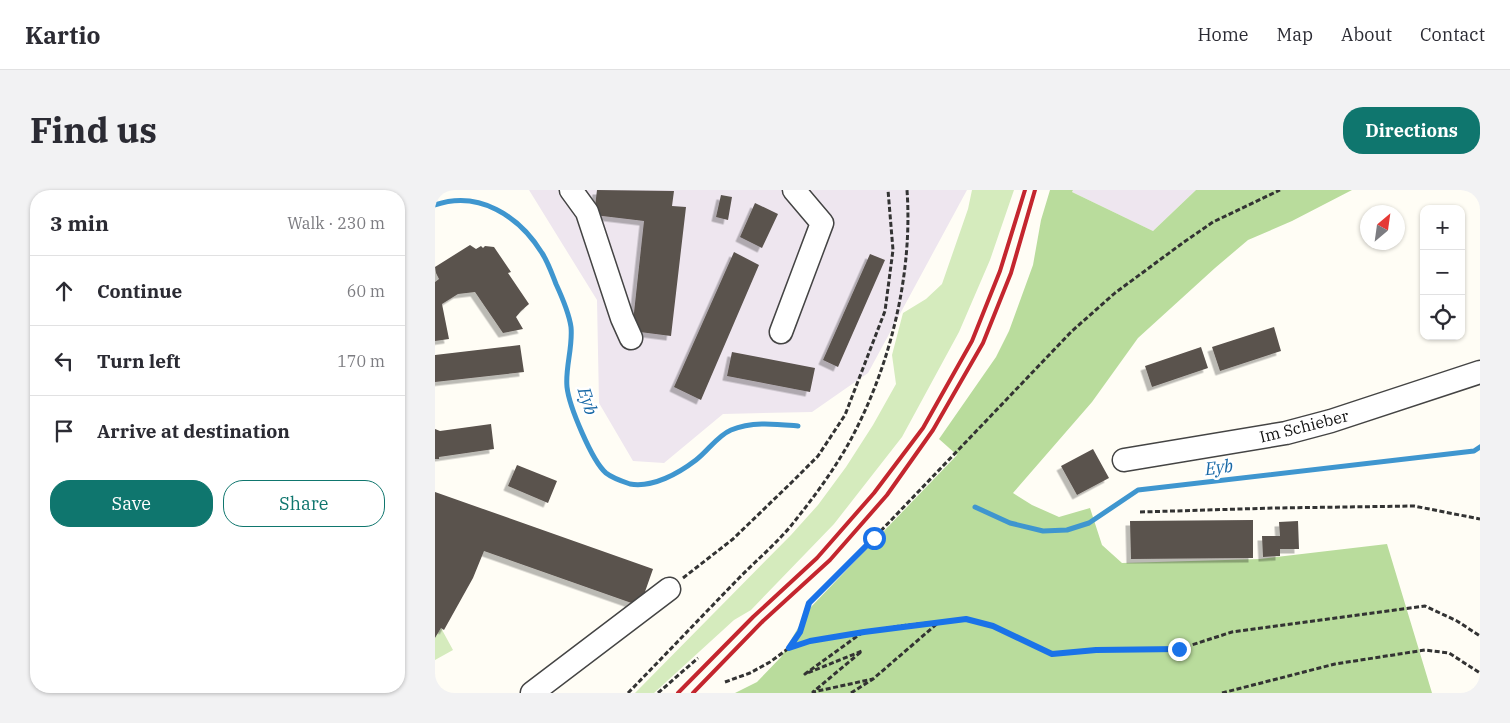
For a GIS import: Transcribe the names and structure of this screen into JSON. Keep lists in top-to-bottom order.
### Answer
{
  "streets": {
    "street": ["Im Schieber"]
  },
  "water": ["Eyb"],
  "north": "top right",
  "page": {
    "header": "Kartio",
    "nav": [
      "Home",
      "Map",
      "About",
      "Contact"
    ],
    "title": "Find us",
    "buttons": [
      "Directions",
      ["Save", "Share"]
    ],
    "heading": ["3 min", "Walk · 230 m"],
    "map_buttons": ["+", "−"],
    "list": [
      ["Continue", "60 m"],
      ["Turn left", "170 m"],
      "Arrive at destination"
    ]
  }
}
